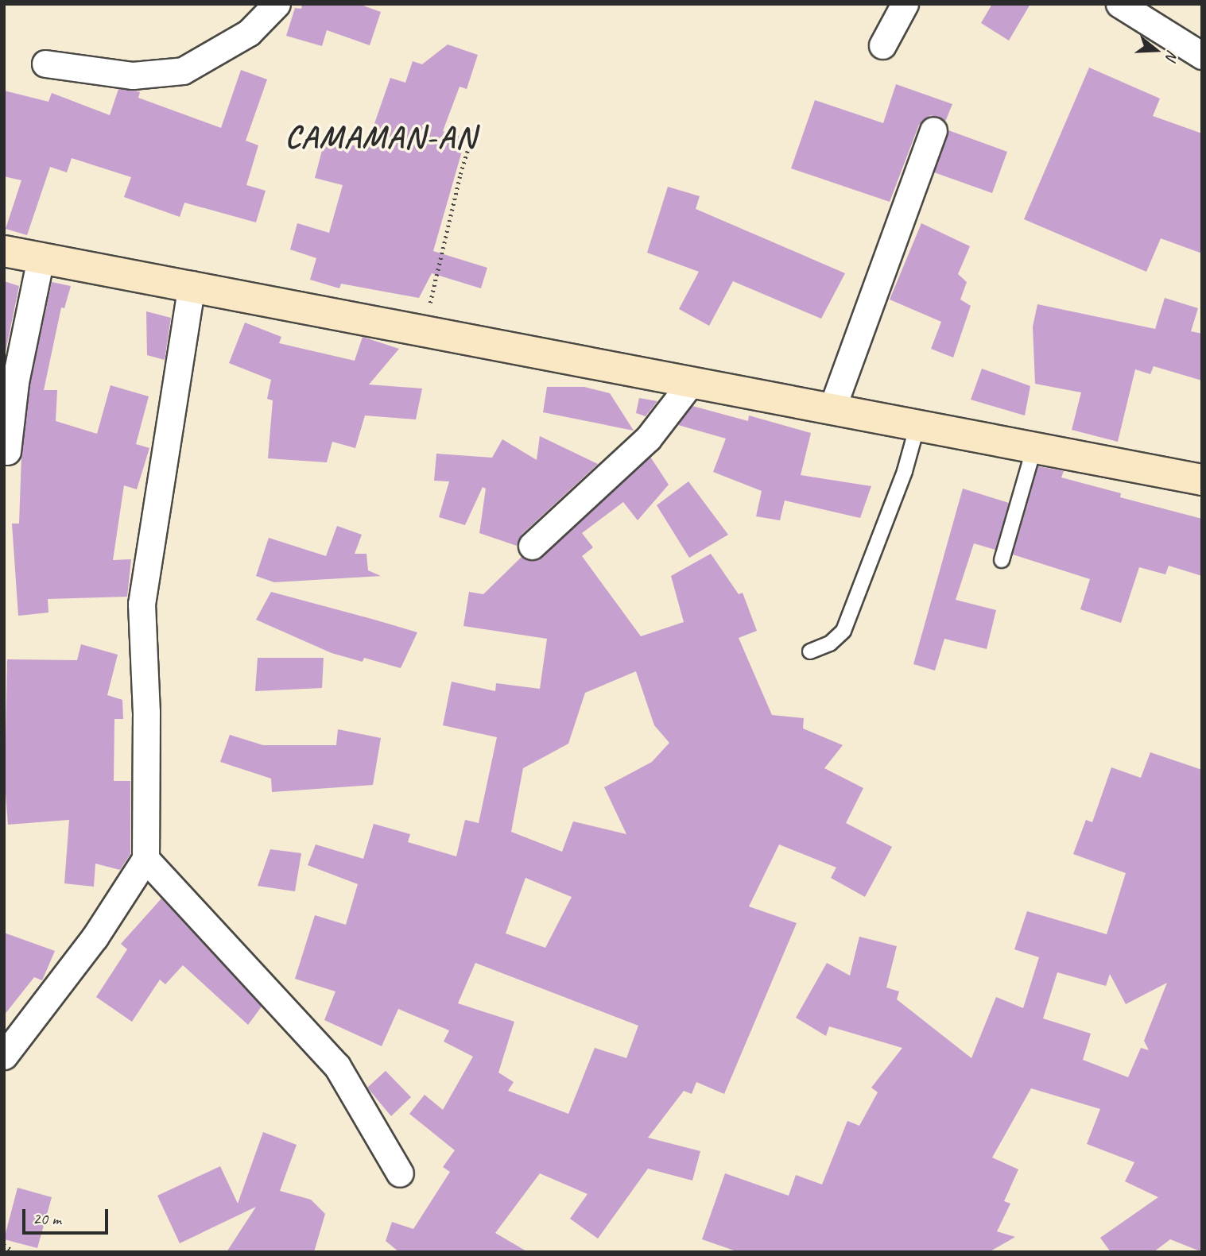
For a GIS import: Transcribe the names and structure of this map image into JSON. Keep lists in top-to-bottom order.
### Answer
{
  "districts": ["CAMAMAN-AN"],
  "scale_bar": "20 m",
  "north": "right"
}
